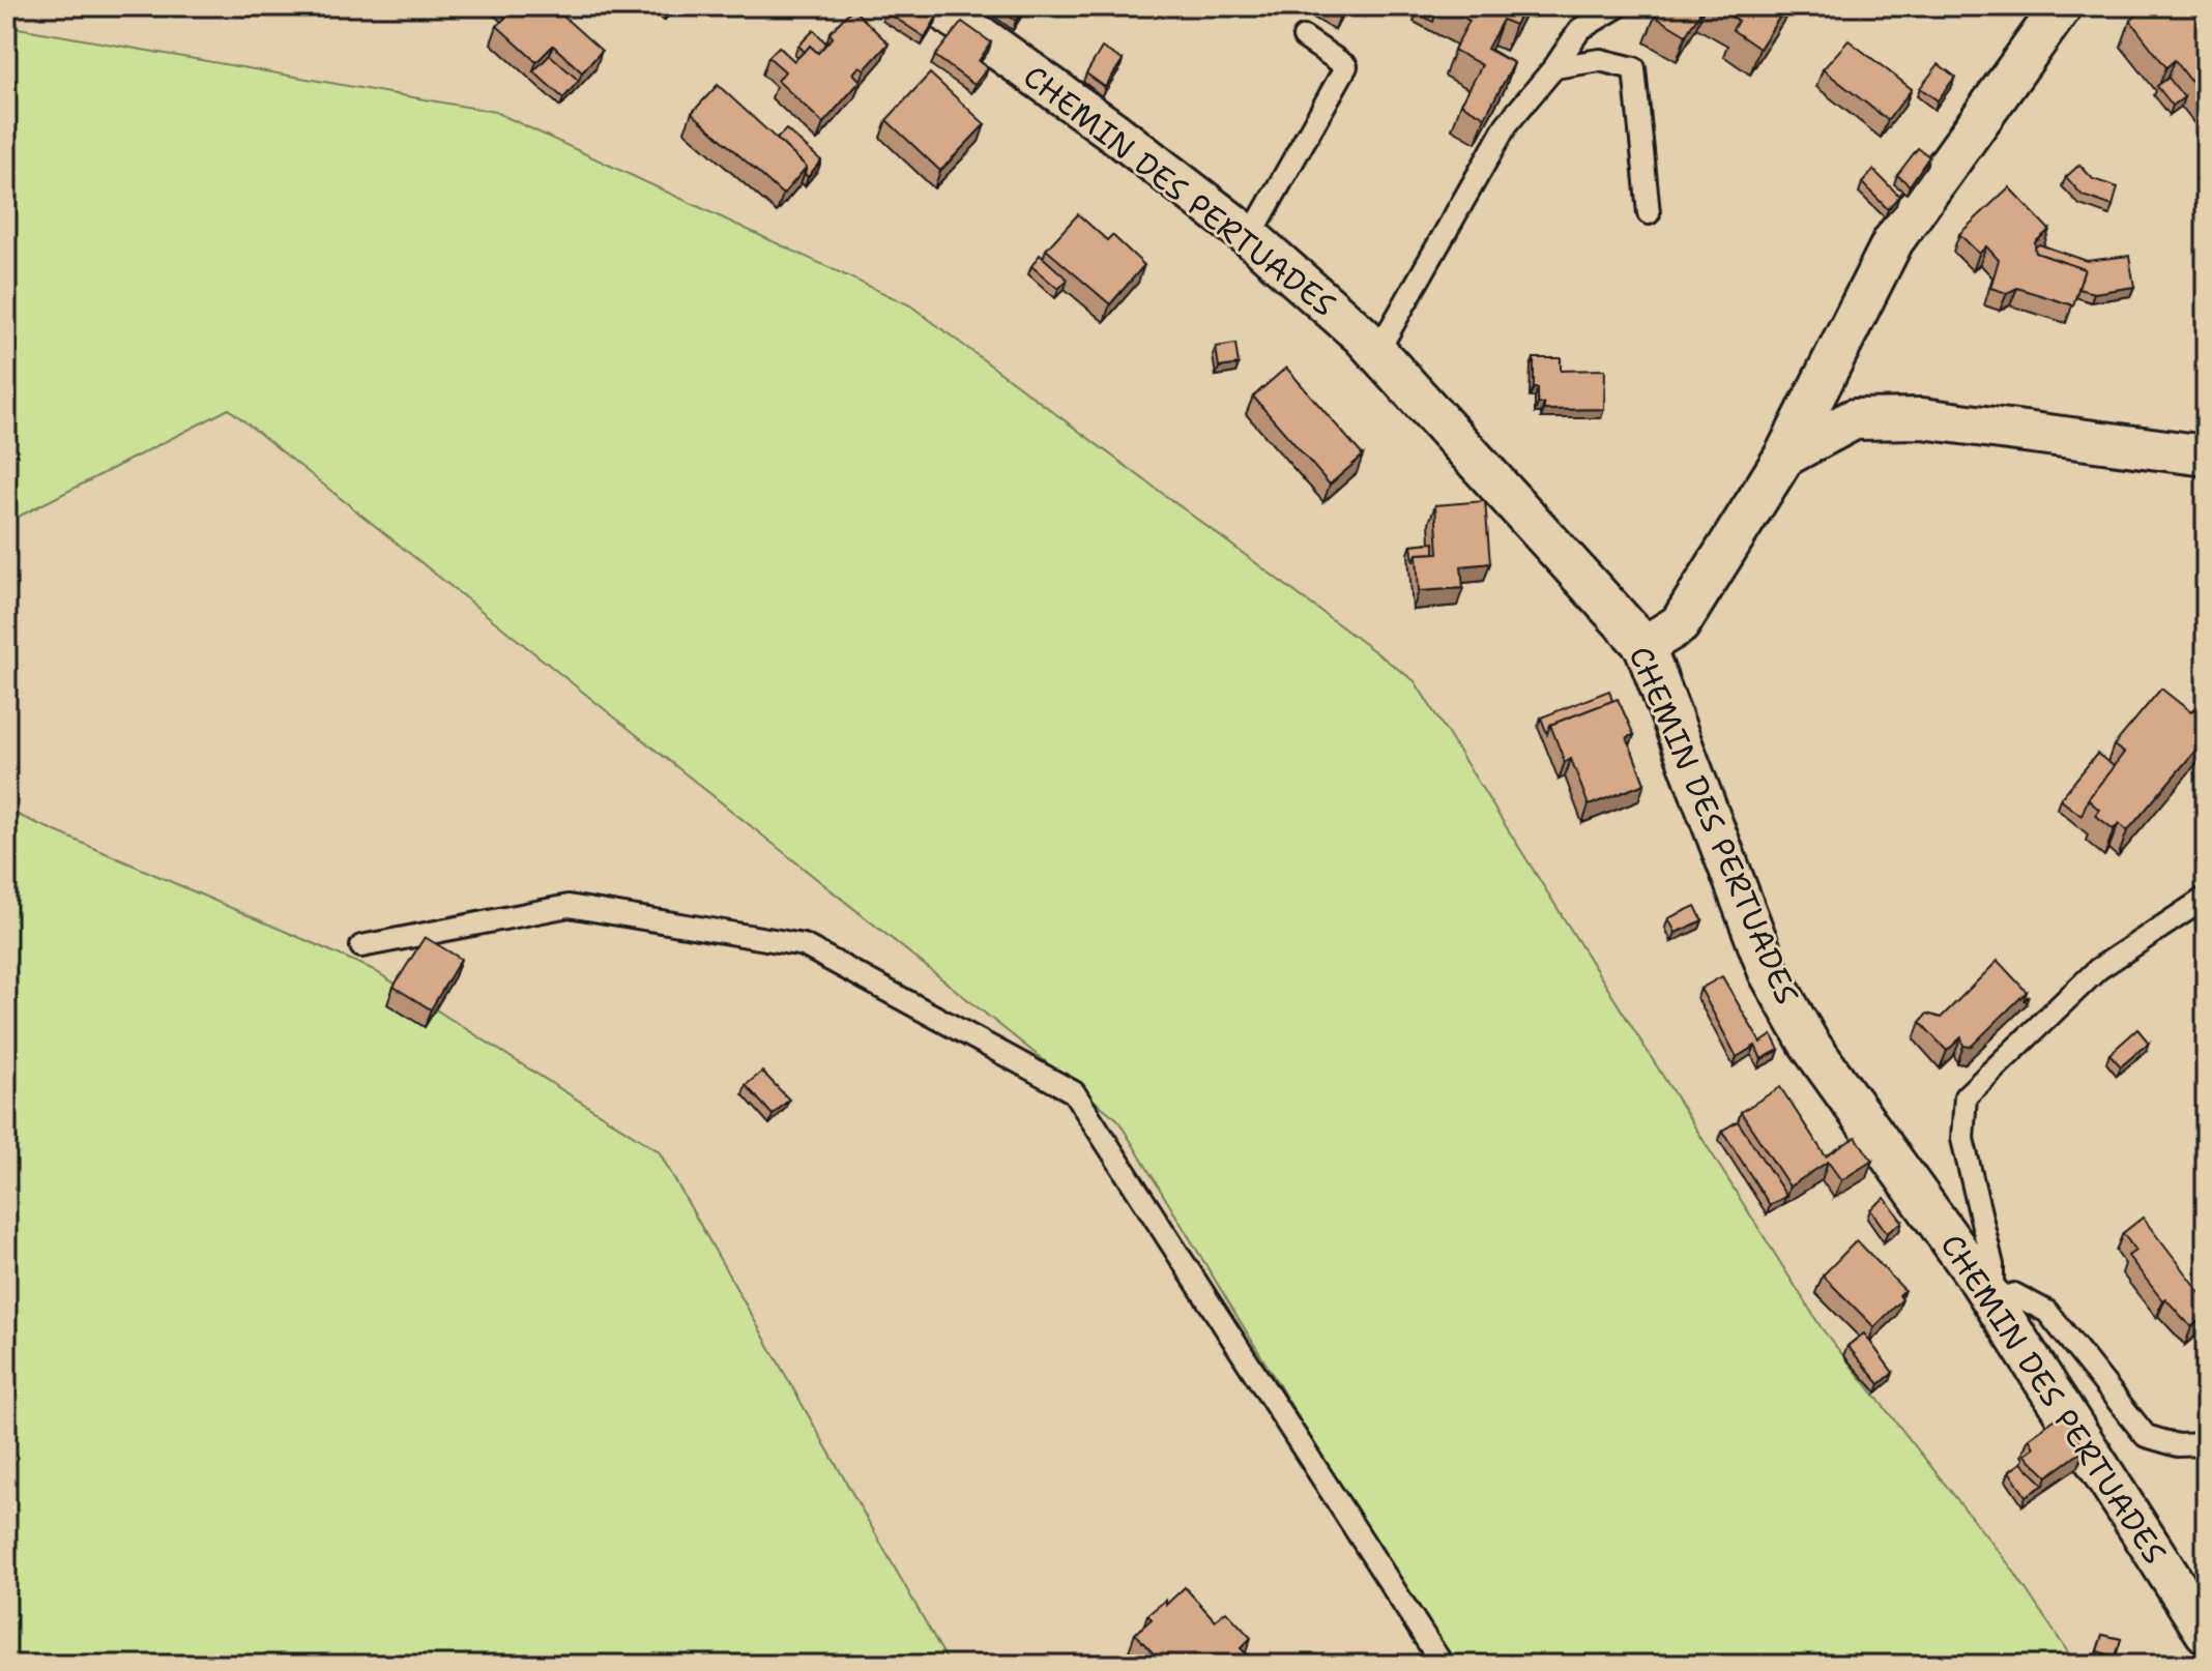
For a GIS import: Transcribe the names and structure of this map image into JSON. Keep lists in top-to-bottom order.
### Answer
{
  "streets": {
    "street": ["CHEMIN DES PERTUADES"]
  }
}
